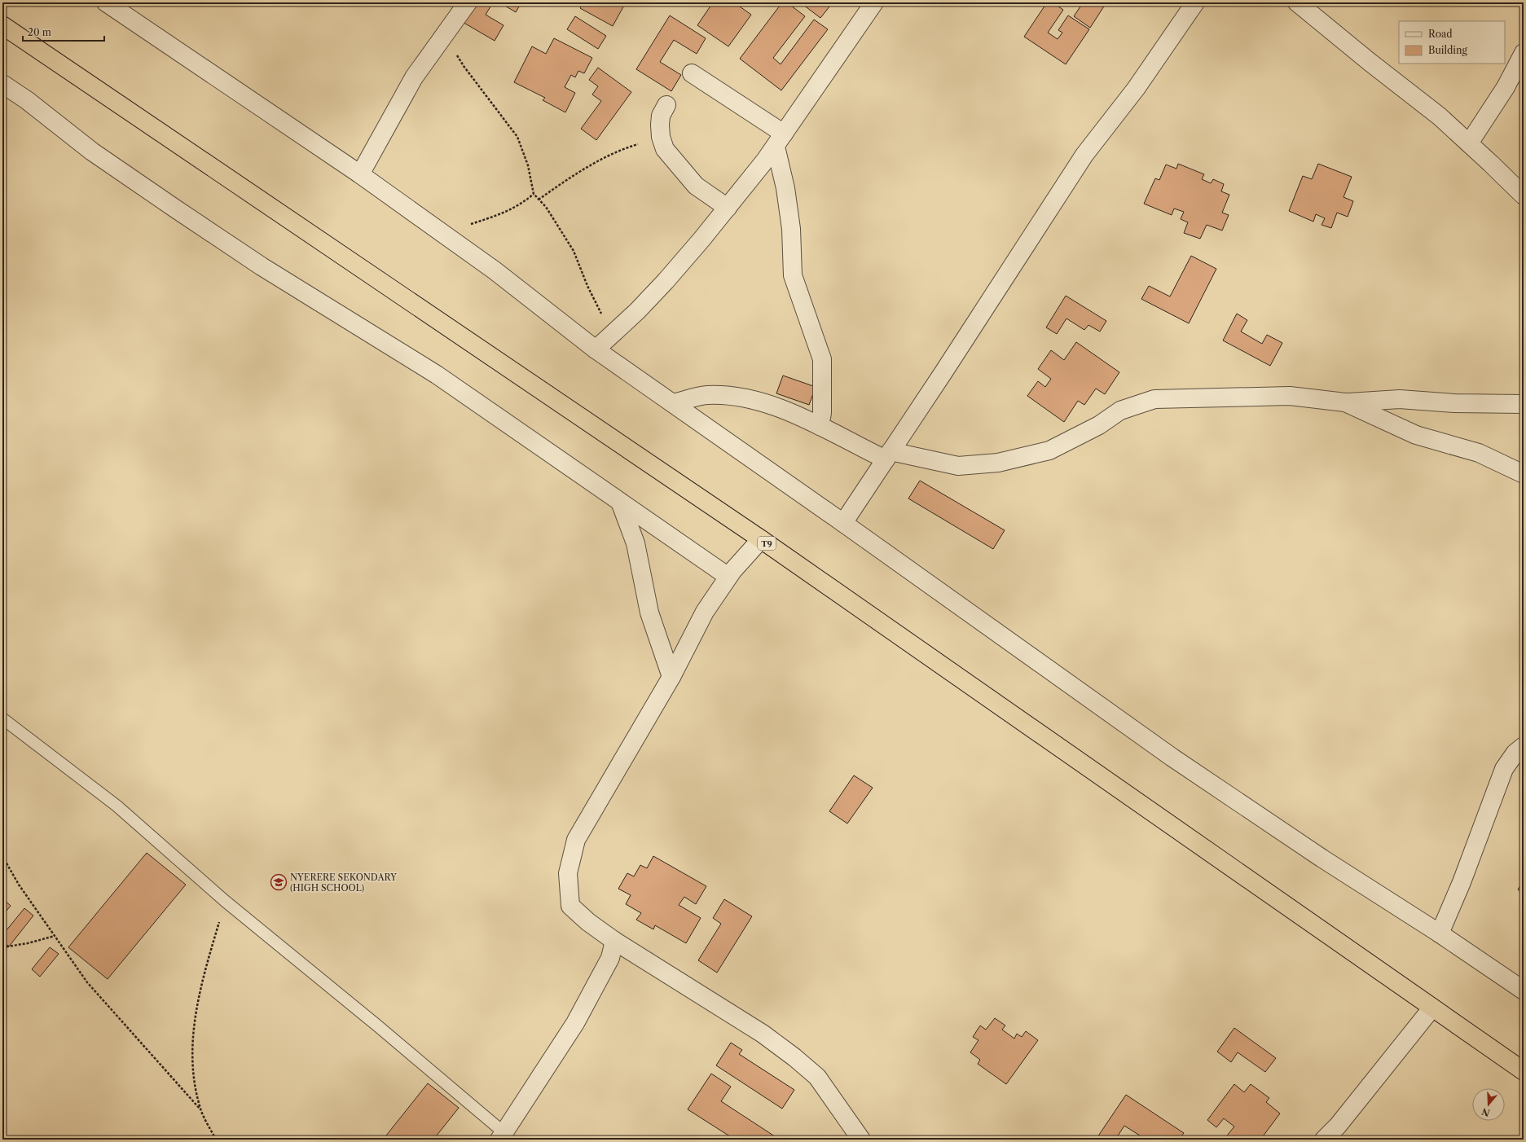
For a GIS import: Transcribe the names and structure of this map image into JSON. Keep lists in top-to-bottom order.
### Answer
{
  "streets": {
    "highway": ["T9"]
  },
  "places": {
    "school or university": ["NYERERE SEKONDARY (HIGH SCHOOL)"]
  },
  "legend": ["Road", "Building"],
  "scale_bar": "20 m",
  "north": "bottom"
}
